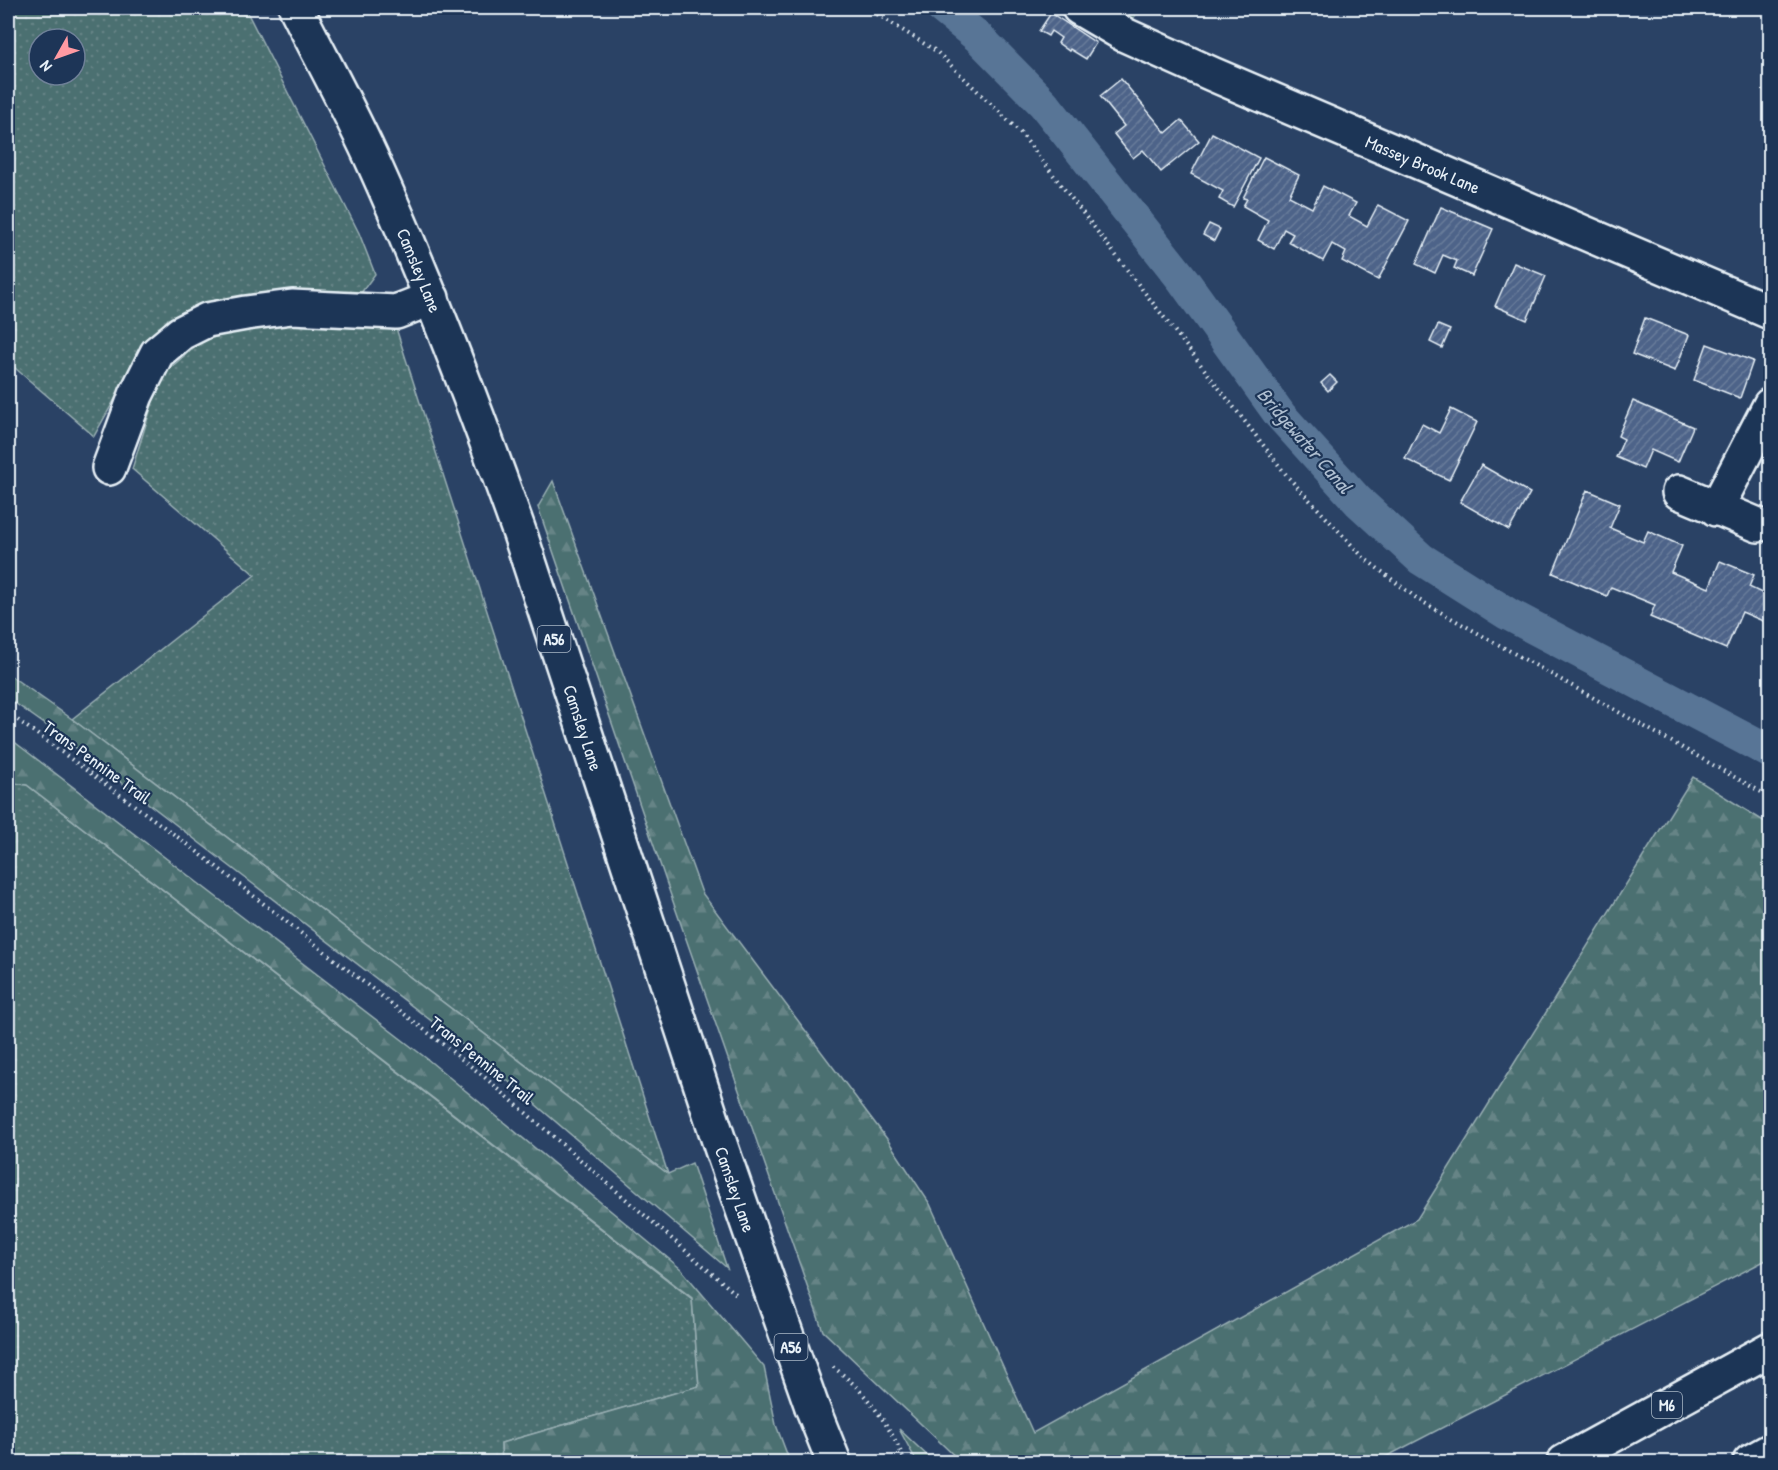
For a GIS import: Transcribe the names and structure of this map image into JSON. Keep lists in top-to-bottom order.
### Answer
{
  "streets": {
    "main road": [
      "Massey Brook Lane",
      "Camsley Lane",
      "A56",
      "M6"
    ],
    "path": ["Trans Pennine Trail"]
  },
  "crossings": [
    ["Camsley Lane", "Trans Pennine Trail"]
  ],
  "water": ["Bridgewater Canal"],
  "north": "bottom left"
}
